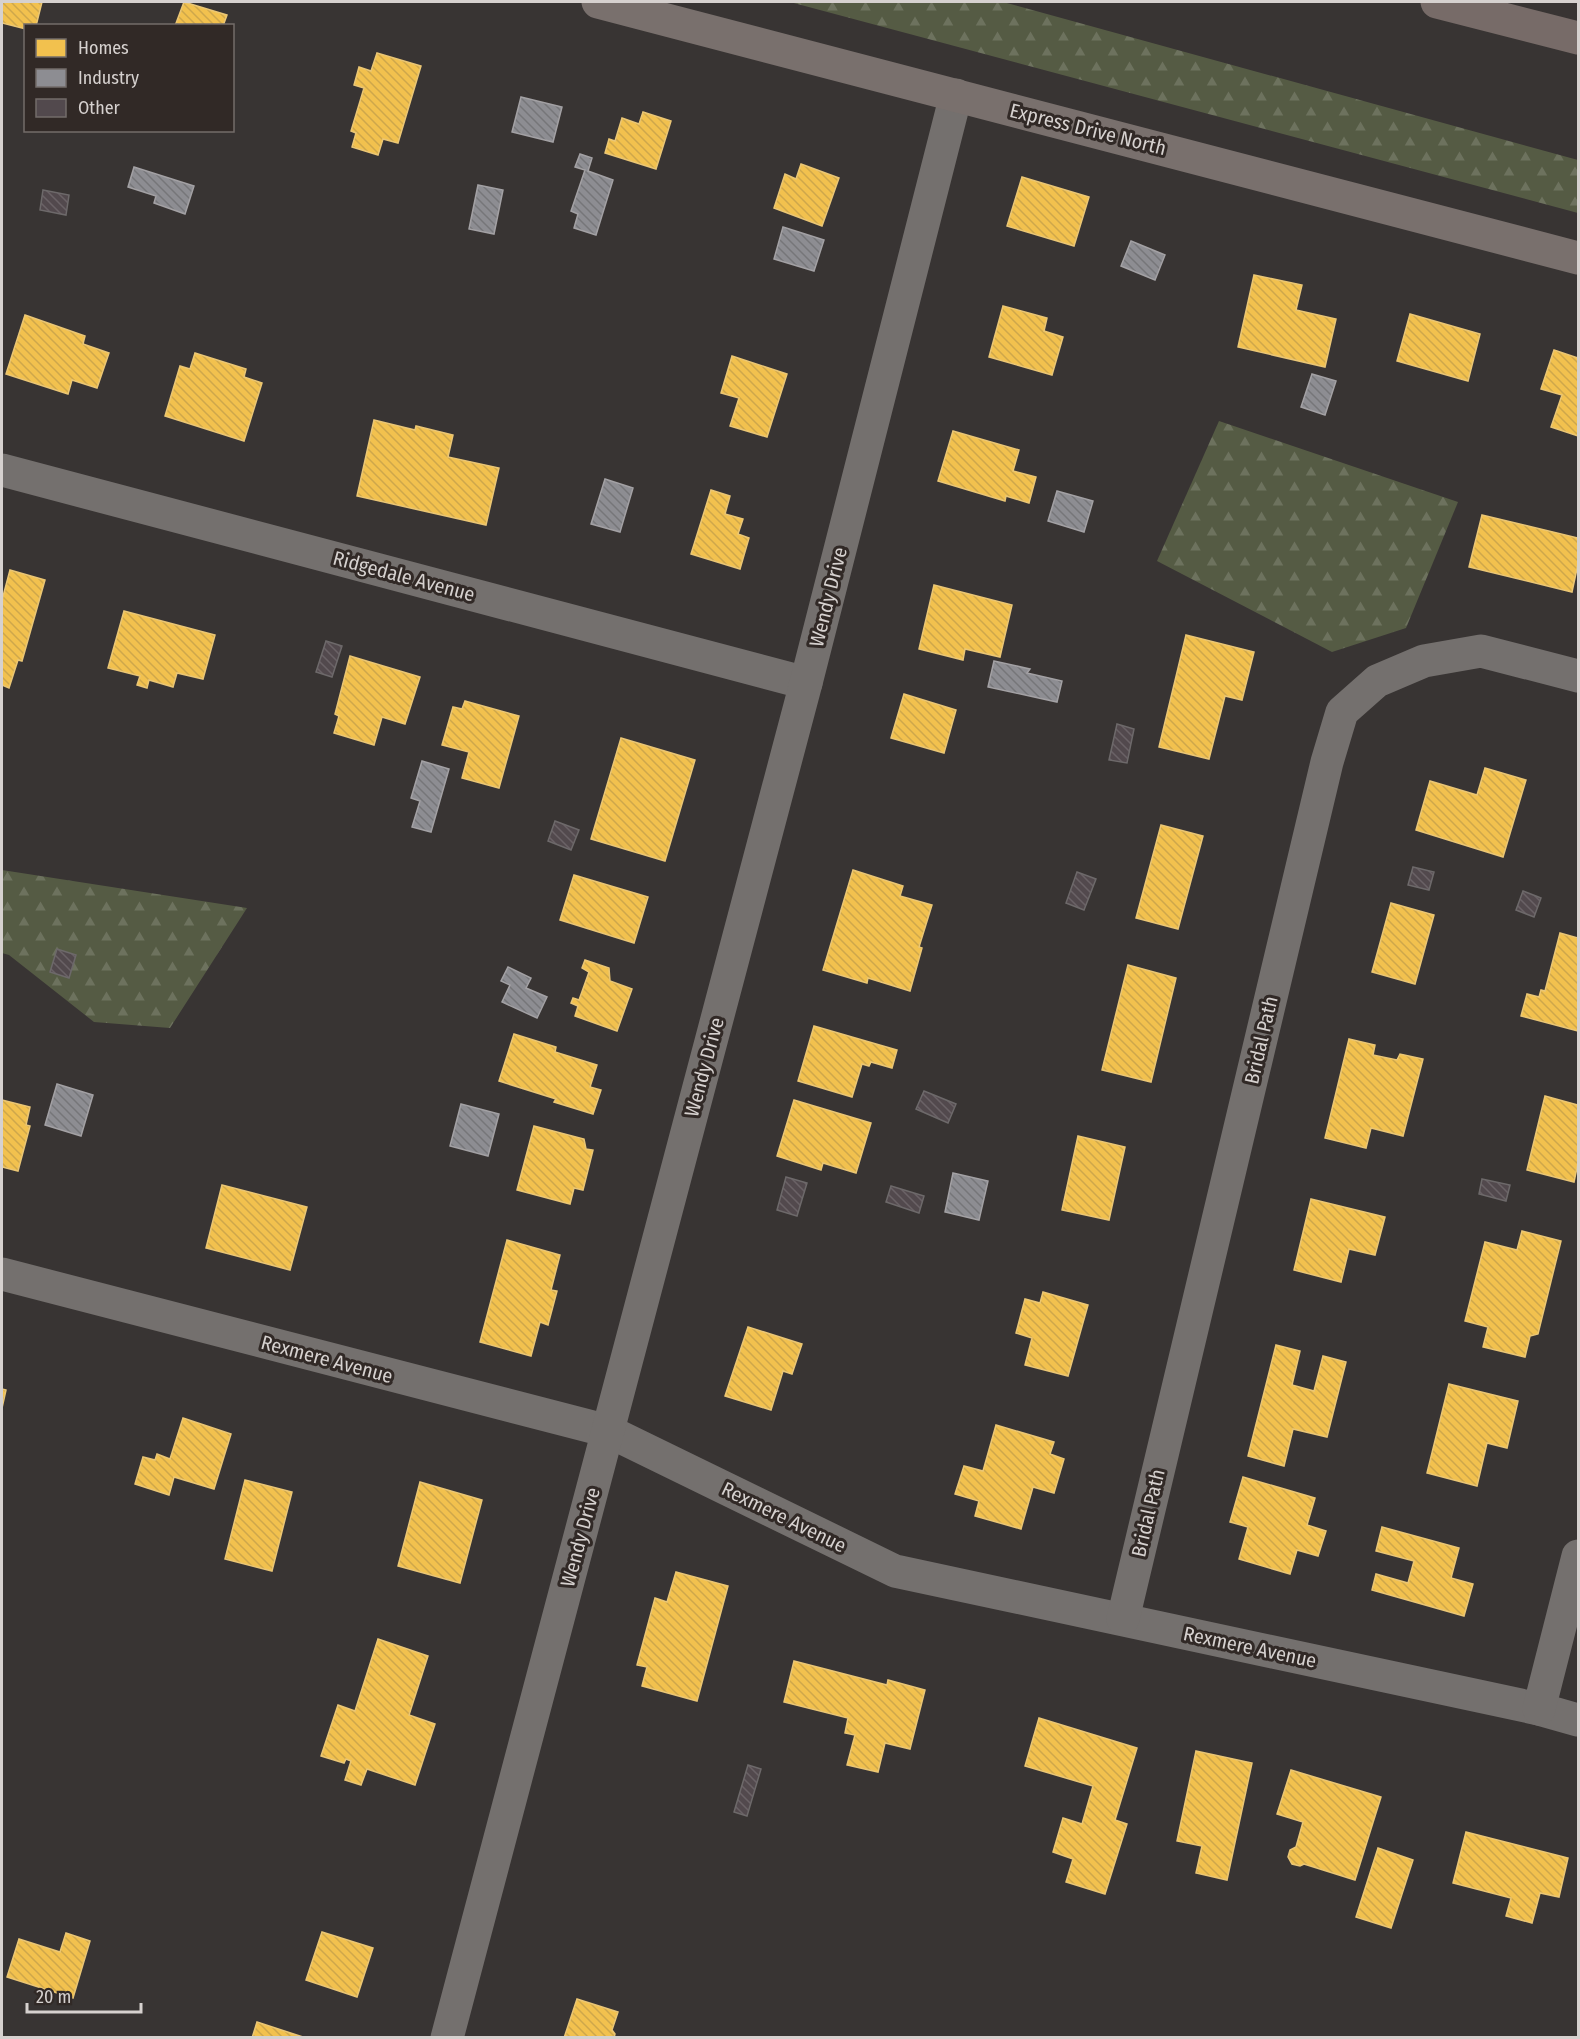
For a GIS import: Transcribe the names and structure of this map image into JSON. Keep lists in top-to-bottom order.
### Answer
{
  "streets": {
    "main road": ["Express Drive North"],
    "street": [
      "Ridgedale Avenue",
      "Wendy Drive",
      "Bridal Path",
      "Rexmere Avenue"
    ]
  },
  "crossings": [
    ["Express Drive North", "Wendy Drive"],
    ["Ridgedale Avenue", "Wendy Drive"],
    ["Wendy Drive", "Rexmere Avenue"],
    ["Bridal Path", "Rexmere Avenue"]
  ],
  "legend": ["Homes", "Industry", "Other"],
  "scale_bar": "20 m"
}
